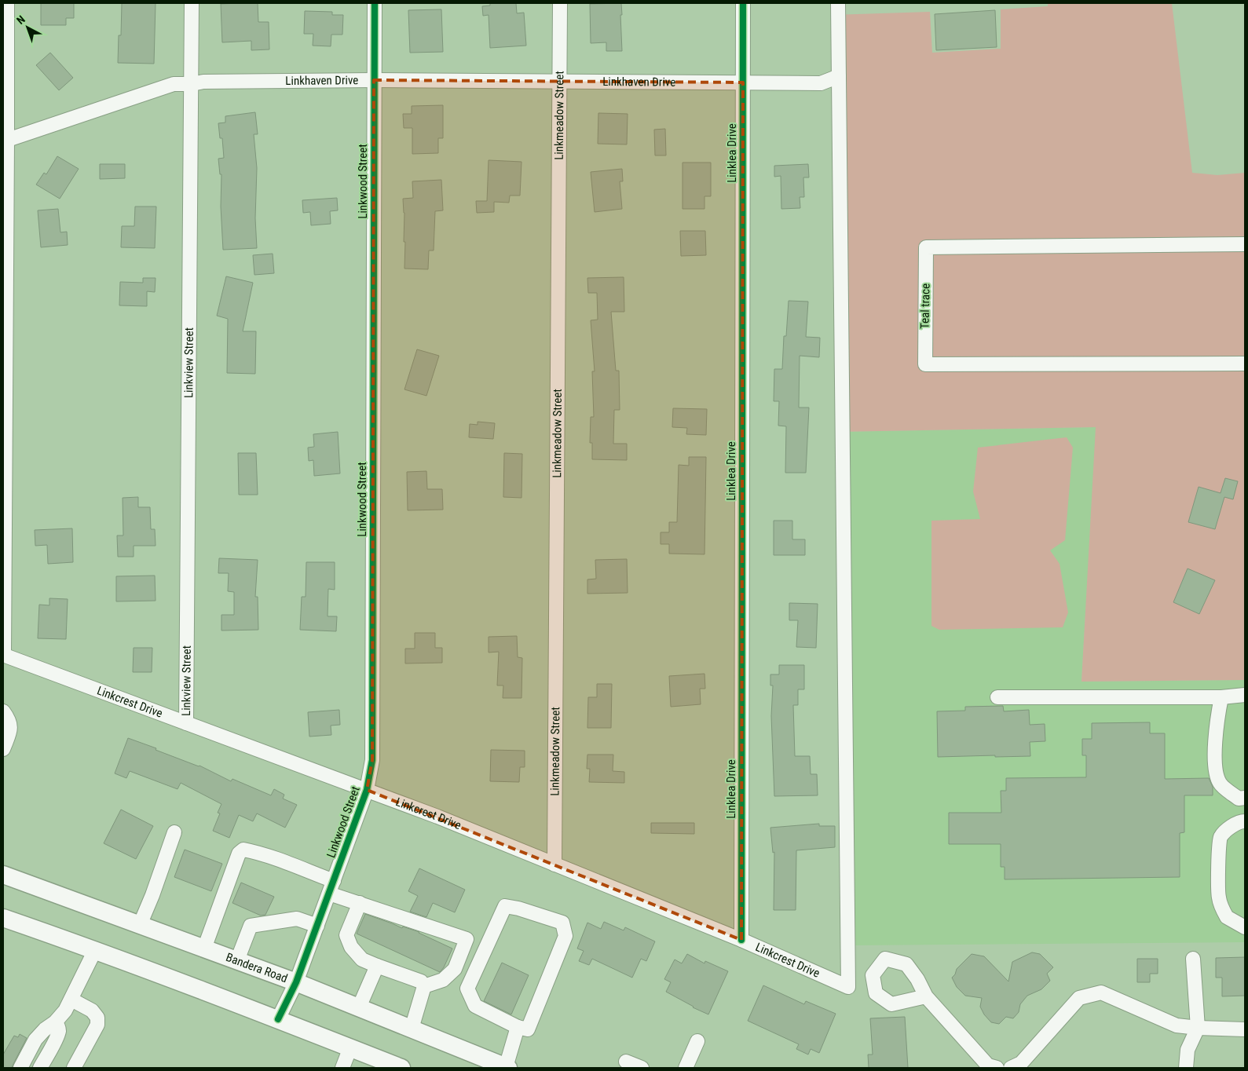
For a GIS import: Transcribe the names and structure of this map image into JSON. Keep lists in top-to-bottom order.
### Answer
{
  "streets": {
    "main road": ["Bandera Road"],
    "street": [
      "Linkhaven Drive",
      "Linkmeadow Street",
      "Linklea Drive",
      "Linkwood Street",
      "Teal trace",
      "Linkview Street",
      "Linkcrest Drive"
    ]
  },
  "crossings": [
    ["Linkhaven Drive", "Linkmeadow Street"],
    ["Linkhaven Drive", "Linklea Drive"],
    ["Linkhaven Drive", "Linkwood Street"],
    ["Linkhaven Drive", "Linkview Street"],
    ["Linkhaven Drive", "Linkcrest Drive"],
    ["Linkmeadow Street", "Linkcrest Drive"],
    ["Linklea Drive", "Linkcrest Drive"],
    ["Linkwood Street", "Linkcrest Drive"],
    ["Linkwood Street", "Bandera Road"],
    ["Linkview Street", "Linkcrest Drive"]
  ],
  "north": "top left"
}
